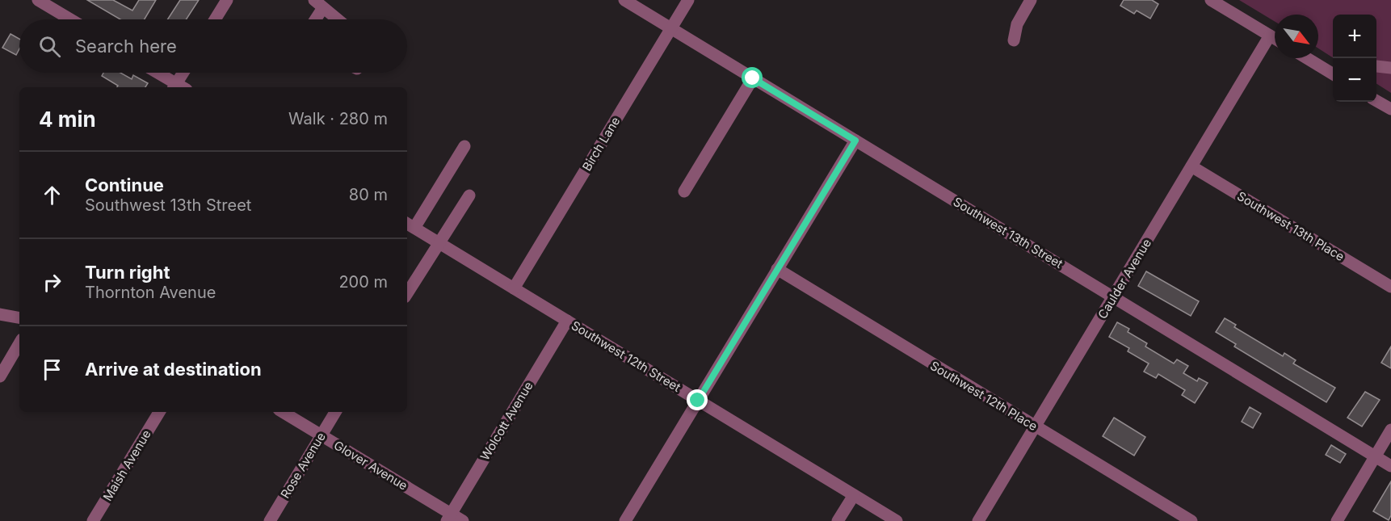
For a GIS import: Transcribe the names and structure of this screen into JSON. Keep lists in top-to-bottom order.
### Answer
{
  "streets": {
    "street": [
      "Birch Lane",
      "Southwest 13th Place",
      "Southwest 13th Street",
      "Caulder Avenue",
      "Southwest 12th Street",
      "Southwest 12th Place",
      "Wolcott Avenue",
      "Maish Avenue",
      "Rose Avenue",
      "Glover Avenue"
    ]
  },
  "crossings": [
    ["Birch Lane", "Southwest 13th Street"],
    ["Birch Lane", "Southwest 12th Street"],
    ["Southwest 13th Place", "Caulder Avenue"],
    ["Southwest 13th Street", "Caulder Avenue"],
    ["Caulder Avenue", "Southwest 12th Place"],
    ["Southwest 12th Street", "Wolcott Avenue"],
    ["Wolcott Avenue", "Glover Avenue"],
    ["Rose Avenue", "Glover Avenue"]
  ],
  "north": "bottom right",
  "page": {
    "map_buttons": ["+", "−"],
    "search": "Search here",
    "heading": ["4 min", "Walk · 280 m"],
    "list": [
      ["Continue", "Southwest 13th Street", "80 m"],
      ["Turn right", "Thornton Avenue", "200 m"],
      "Arrive at destination"
    ]
  }
}
